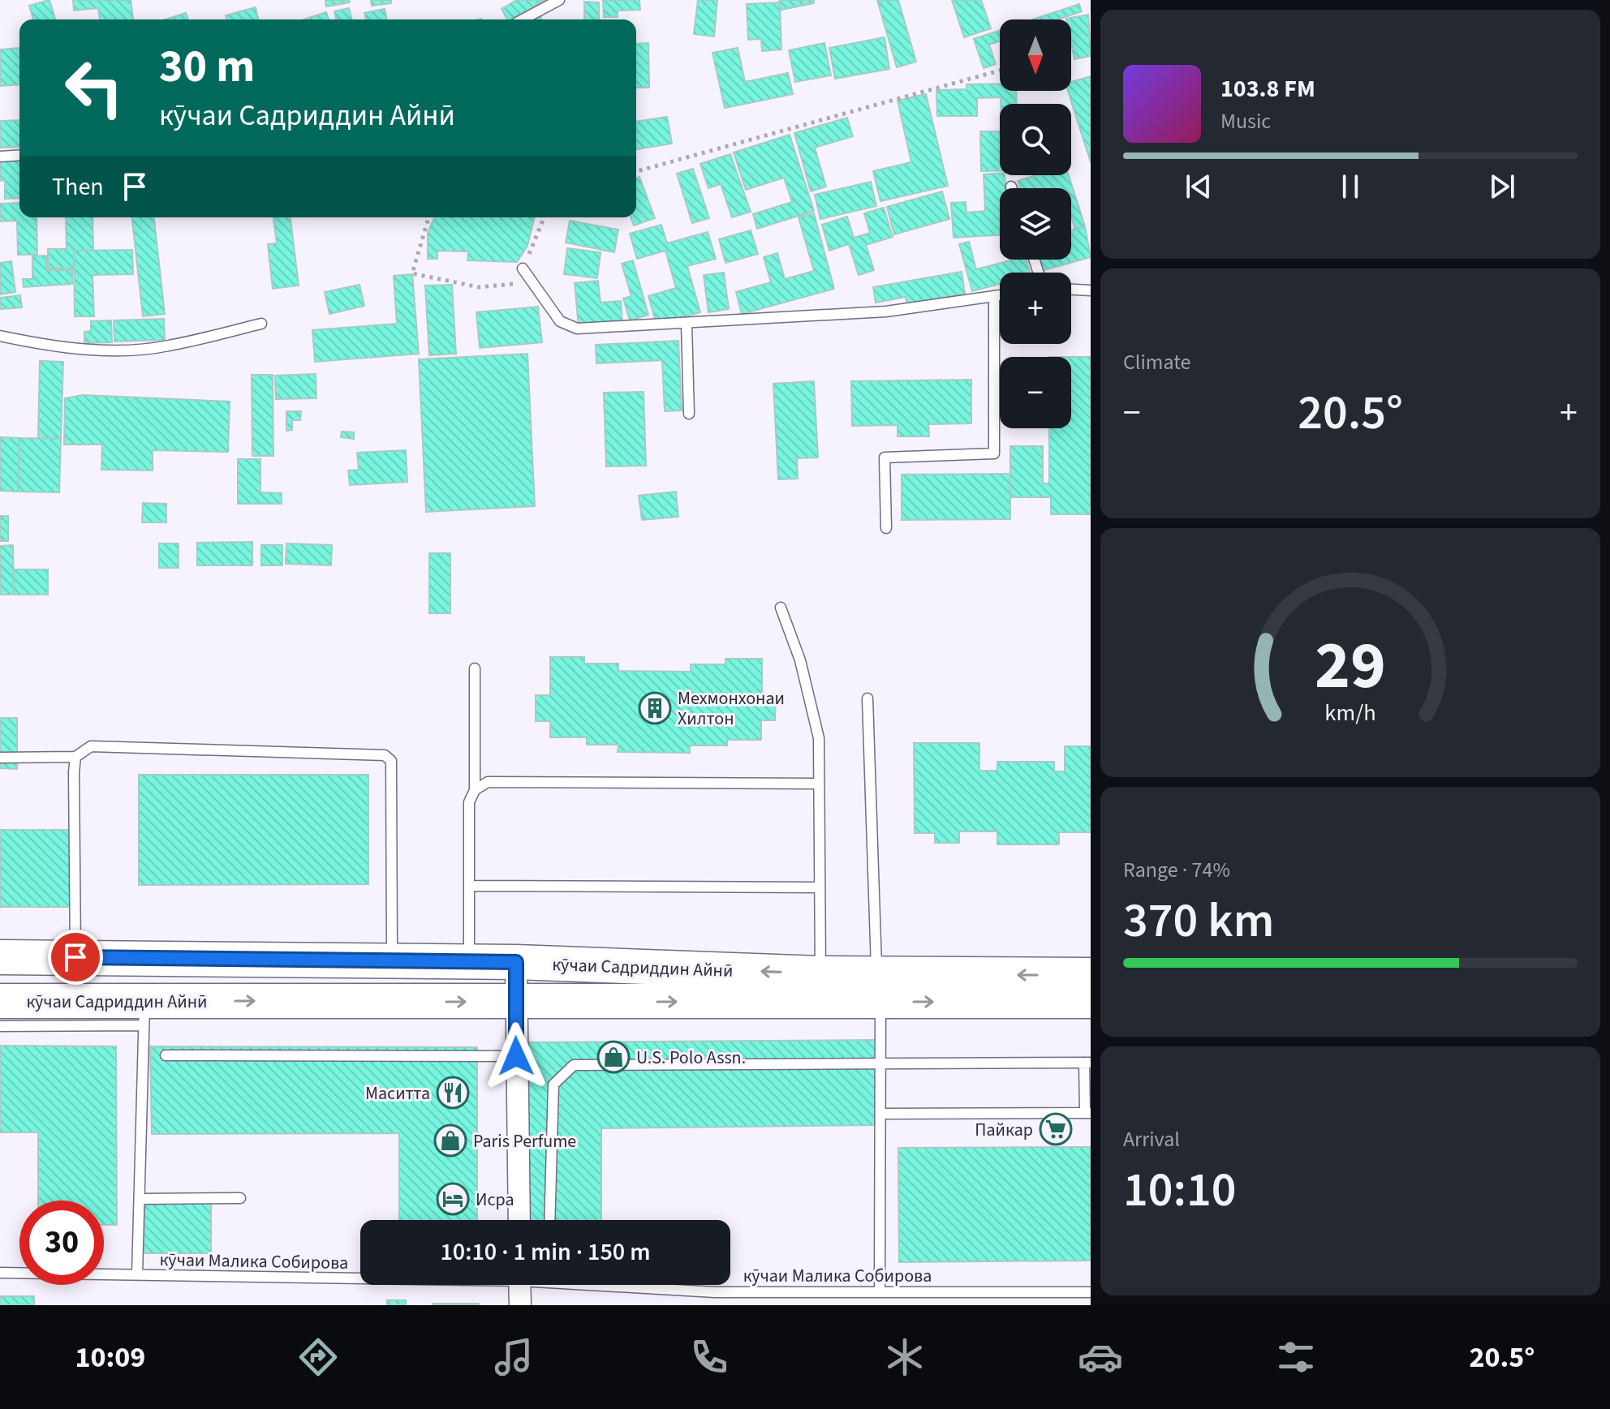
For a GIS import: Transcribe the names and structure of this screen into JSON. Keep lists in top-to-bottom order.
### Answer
{
  "streets": {
    "highway": ["кӯчаи Садриддин Айнӣ"],
    "lane": ["кӯчаи Малика Собирова"]
  },
  "places": {
    "building": ["Мехмонхонаи Хилтон"],
    "shop": ["U.S. Polo Assn.", "Paris Perfume"],
    "restaurant": ["Маситта"],
    "supermarket": ["Пайкар"],
    "hotel": ["Исра"]
  },
  "north": "bottom",
  "page": {
    "map_buttons": ["+", "−"],
    "turn": ["30 m", "кӯчаи Садриддин Айнӣ"],
    "song": ["103.8 FM", "Music"],
    "then": "Then",
    "tile": [
      "Climate",
      ["Range · 74%", "370 km"],
      ["Arrival", "10:10"]
    ],
    "heat": ["−", "20.5°", "+"],
    "limit": "30",
    "trip": "10:10 · 1 min · 150 m",
    "tabs": ["10:09", "20.5°"],
    "gauge": ["29", "km/h"]
  }
}
